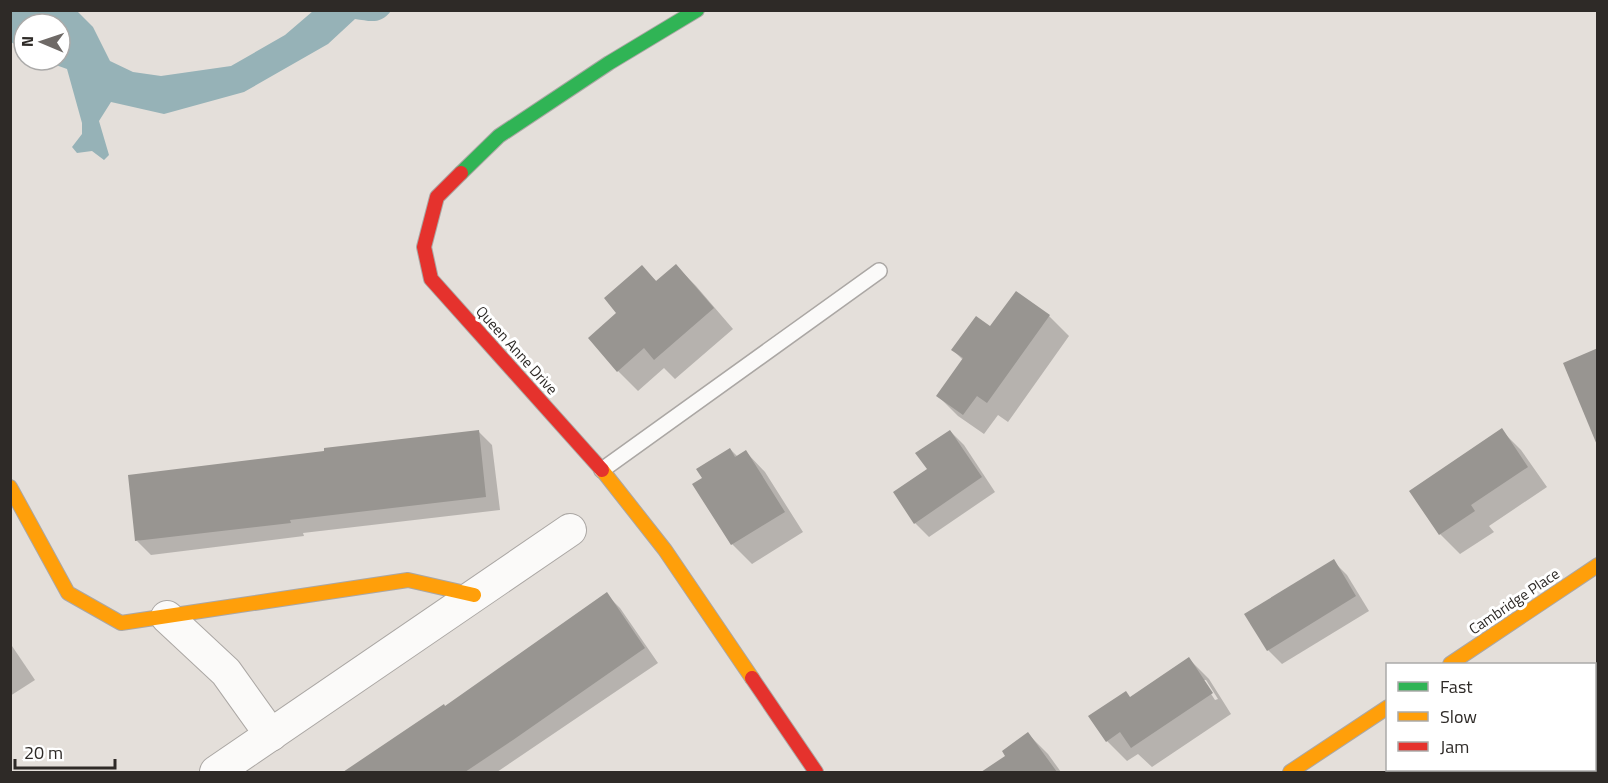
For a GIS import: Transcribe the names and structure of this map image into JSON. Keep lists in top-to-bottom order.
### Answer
{
  "streets": {
    "street": ["Queen Anne Drive", "Cambridge Place"]
  },
  "legend": ["Fast", "Slow", "Jam"],
  "scale_bar": "20 m",
  "north": "left"
}
